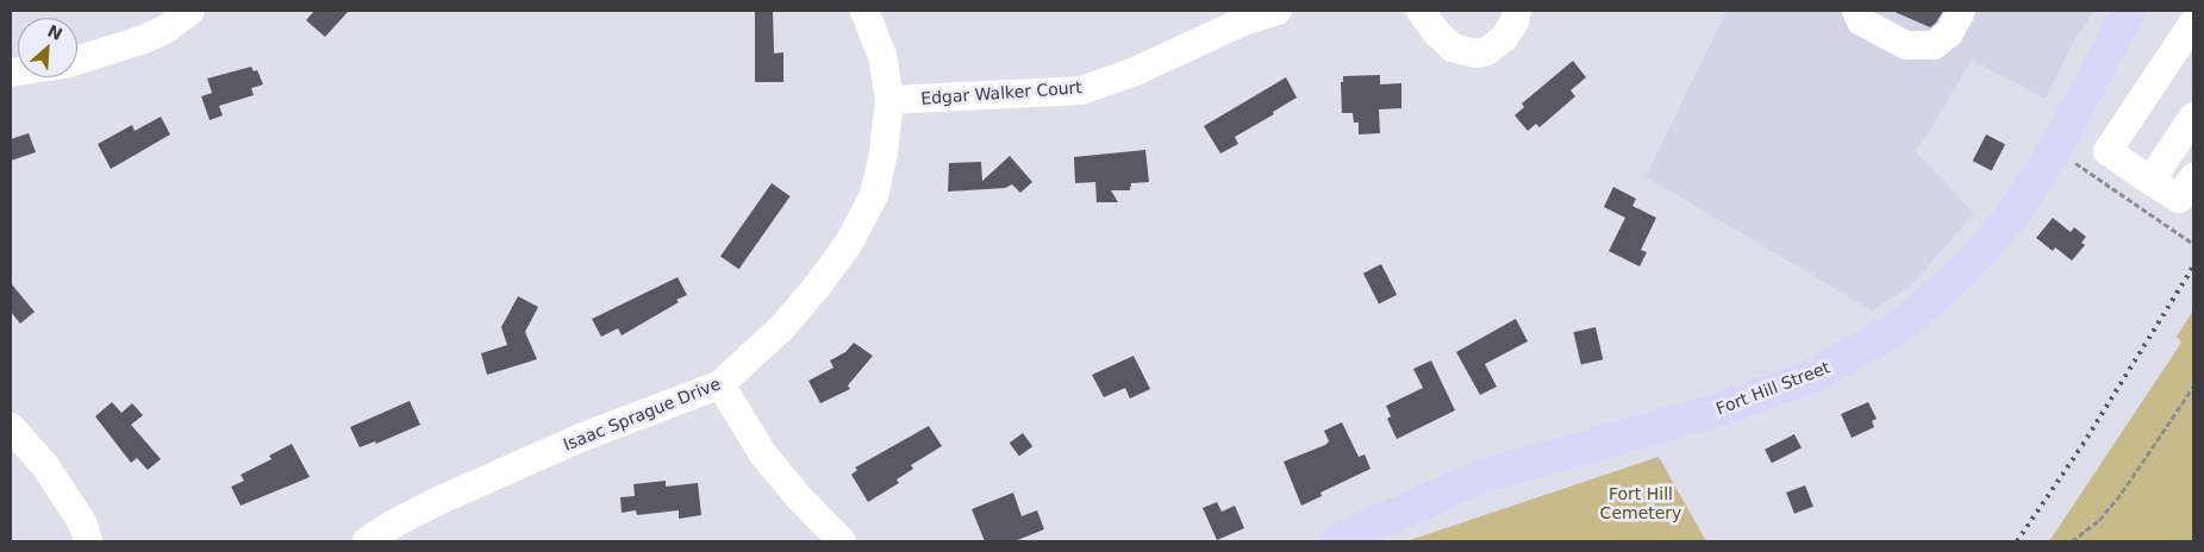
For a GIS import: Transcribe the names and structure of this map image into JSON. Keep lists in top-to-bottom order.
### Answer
{
  "streets": {
    "main road": ["Fort Hill Street"],
    "street": ["Edgar Walker Court", "Isaac Sprague Drive"]
  },
  "crossings": [
    ["Edgar Walker Court", "Isaac Sprague Drive"]
  ],
  "parks": ["Fort Hill Cemetery"],
  "north": "top right"
}
